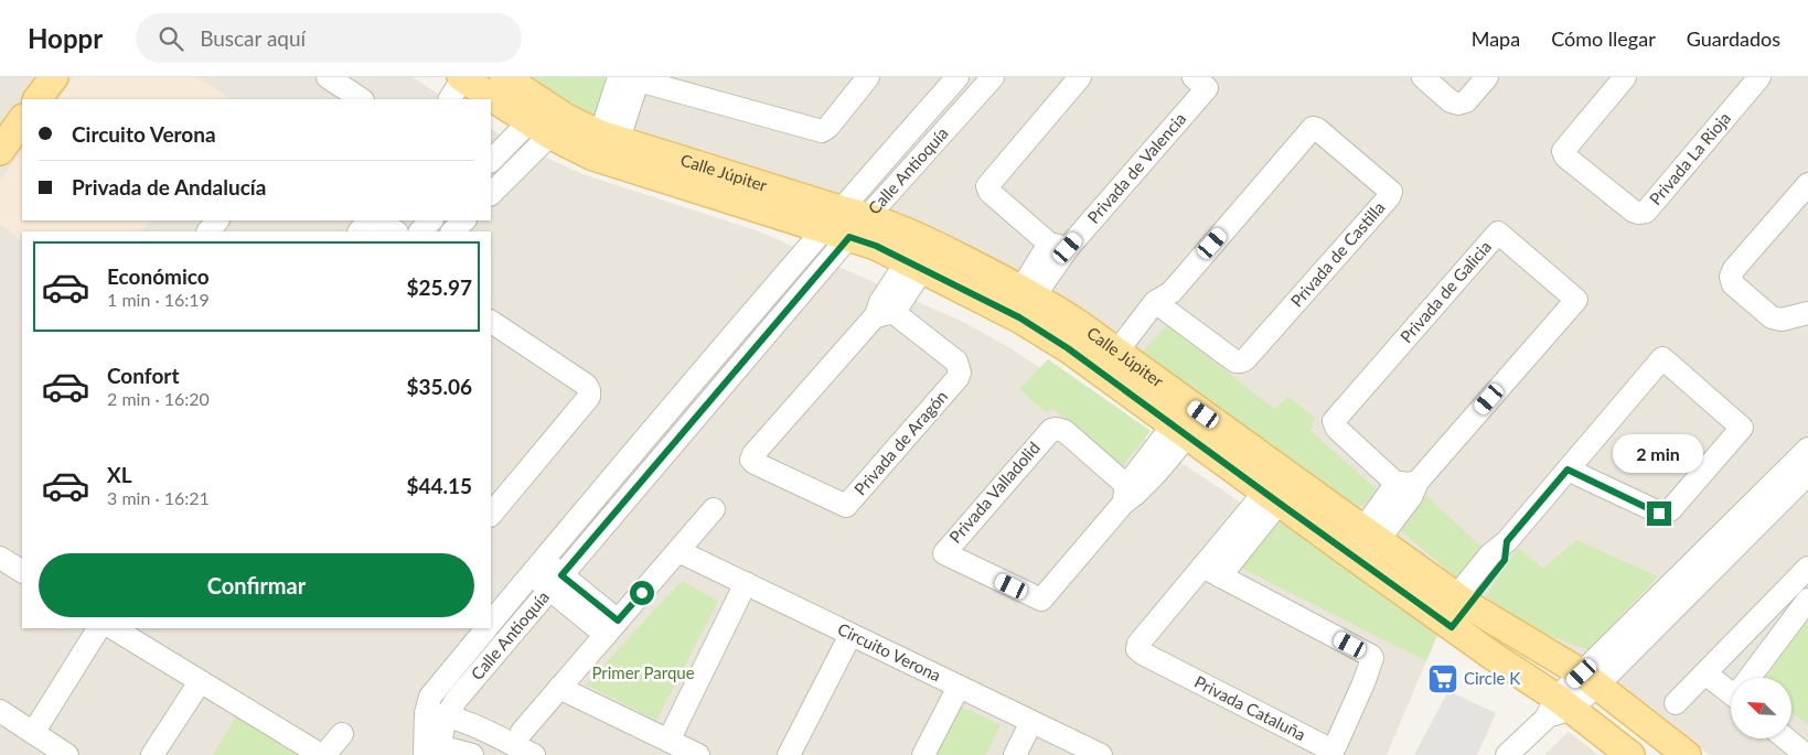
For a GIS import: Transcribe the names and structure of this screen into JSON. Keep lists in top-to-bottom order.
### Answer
{
  "streets": {
    "main road": ["Calle Júpiter"],
    "street": [
      "Privada La Rioja",
      "Privada de Valencia",
      "Calle Antioquía",
      "Privada de Castilla",
      "Privada de Galicia",
      "Privada de Aragón",
      "Privada Valladolid",
      "Circuito Verona",
      "Privada Cataluña"
    ]
  },
  "crossings": [
    ["Calle Antioquía", "Calle Júpiter"],
    ["Calle Júpiter", "Privada de Castilla"],
    ["Calle Júpiter", "Privada de Galicia"],
    ["Calle Júpiter", "Privada de Aragón"],
    ["Calle Júpiter", "Privada Valladolid"],
    ["Calle Júpiter", "Privada Cataluña"]
  ],
  "parks": ["Primer Parque"],
  "places": {
    "supermarket": ["Circle K"]
  },
  "north": "top left",
  "page": {
    "header": "Hoppr",
    "search": "Buscar aquí",
    "nav": ["Mapa", "Cómo llegar", "Guardados"],
    "banner": ["Circuito Verona", "Privada de Andalucía"],
    "list": [
      {
        "name": "Económico",
        "note": "1 min · 16:19",
        "value": "$25.97"
      },
      {
        "name": "Confort",
        "note": "2 min · 16:20",
        "value": "$35.06"
      },
      {
        "name": "XL",
        "note": "3 min · 16:21",
        "value": "$44.15"
      }
    ],
    "bubble": "2 min",
    "buttons": "Confirmar"
  }
}
